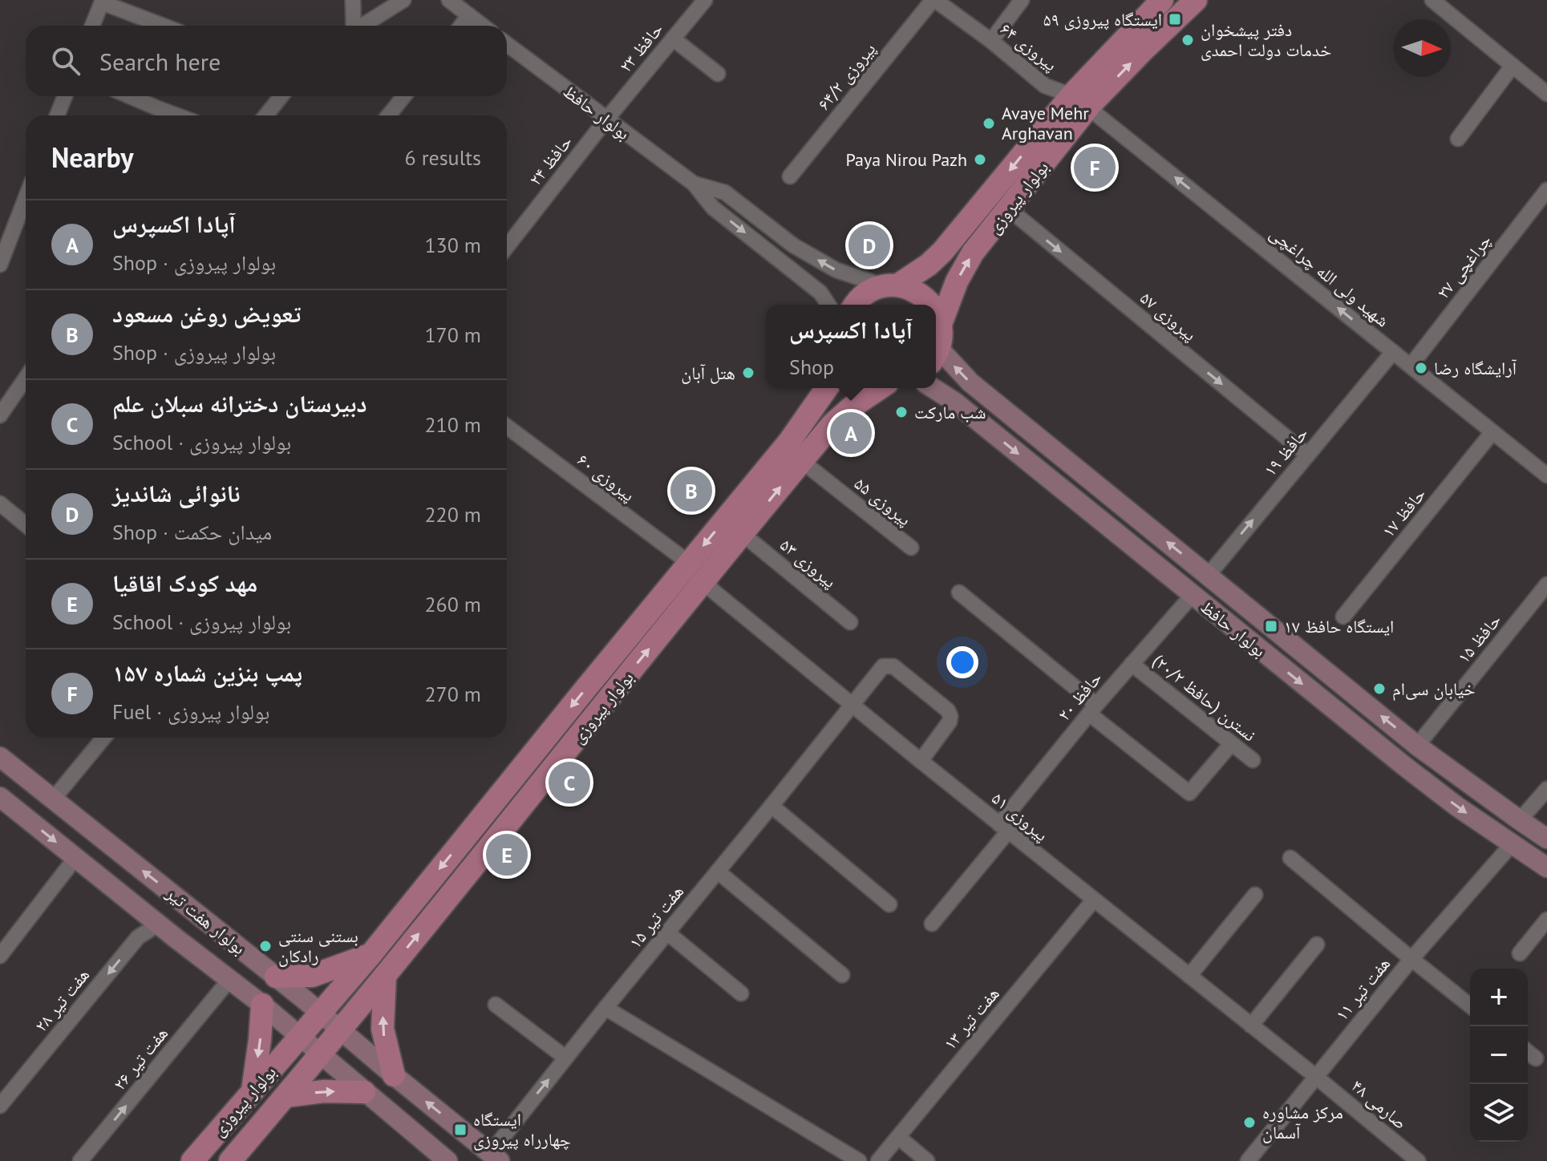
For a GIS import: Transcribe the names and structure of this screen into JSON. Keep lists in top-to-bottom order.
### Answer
{
  "streets": {
    "main road": ["بولوار پیروزی"],
    "street": [
      "پیروزی ۶۴",
      "حافظ ۲۳",
      "پیروزی ۶۴/۲",
      "بولوار حافظ",
      "حافظ ۲۴",
      "چراغچی ۲۷",
      "شهید ولی الله چراغچی",
      "پیروزی ۵۷",
      "حافظ ۱۹",
      "پیروزی ۶۰",
      "پیروزی ۵۵",
      "حافظ ۱۷",
      "پیروزی ۵۳",
      "حافظ ۱۵",
      "حافظ ۲۰",
      "نسترن (حافظ ۲۰/۲)",
      "پیروزی ۵۱",
      "هفت تیر ۱۵",
      "بولوار هفت تیر",
      "هفت تیر ۱۱",
      "هفت تیر ۲۸",
      "هفت تیر ۱۳",
      "هفت تیر ۲۶",
      "صارمی ۴۸"
    ]
  },
  "crossings": [
    ["پیروزی ۶۴", "پیروزی ۶۴/۲"],
    ["پیروزی ۶۴", "بولوار پیروزی"],
    ["پیروزی ۶۴", "شهید ولی الله چراغچی"],
    ["حافظ ۲۳", "بولوار حافظ"],
    ["حافظ ۲۳", "حافظ ۲۴"],
    ["بولوار حافظ", "حافظ ۲۴"],
    ["بولوار حافظ", "حافظ ۱۹"],
    ["بولوار حافظ", "حافظ ۱۵"],
    ["بولوار حافظ", "حافظ ۲۰"],
    ["بولوار حافظ", "هفت تیر ۱۱"],
    ["بولوار پیروزی", "شهید ولی الله چراغچی"],
    ["بولوار پیروزی", "پیروزی ۵۷"],
    ["بولوار پیروزی", "پیروزی ۶۰"],
    ["بولوار پیروزی", "پیروزی ۵۵"],
    ["بولوار پیروزی", "پیروزی ۵۳"],
    ["بولوار پیروزی", "پیروزی ۵۱"],
    ["بولوار پیروزی", "بولوار هفت تیر"],
    ["چراغچی ۲۷", "شهید ولی الله چراغچی"],
    ["شهید ولی الله چراغچی", "حافظ ۱۹"],
    ["شهید ولی الله چراغچی", "حافظ ۱۷"],
    ["پیروزی ۵۷", "حافظ ۱۹"],
    ["حافظ ۲۰", "نسترن (حافظ ۲۰/۲)"],
    ["حافظ ۲۰", "پیروزی ۵۱"],
    ["پیروزی ۵۱", "هفت تیر ۱۵"],
    ["پیروزی ۵۱", "هفت تیر ۱۱"],
    ["پیروزی ۵۱", "هفت تیر ۱۳"],
    ["پیروزی ۵۱", "صارمی ۴۸"],
    ["هفت تیر ۱۵", "بولوار هفت تیر"],
    ["بولوار هفت تیر", "هفت تیر ۲۸"],
    ["بولوار هفت تیر", "هفت تیر ۲۶"],
    ["هفت تیر ۱۱", "صارمی ۴۸"]
  ],
  "one_way": [
    "شهید ولی الله چراغچی",
    "پیروزی ۵۷",
    "حافظ ۱۹",
    "هفت تیر ۲۶"
  ],
  "places": {
    "transit": ["ایستگاه پیروزی ۵۹", "ایستگاه حافظ ۱۷", "ایستگاه چهارراه پیروزی"],
    "other": [
      "دفتر پیشخوان خدمات دولت احمدی",
      "Avaye Mehr Arghavan",
      "Paya Nirou Pazh",
      "آرایشگاه رضا",
      "هتل آبان",
      "شب مارکت",
      "خیابان سی‌ام",
      "بستنی سنتی رادکان",
      "مرکز مشاوره آسمان"
    ]
  },
  "north": "right",
  "page": {
    "search": "Search here",
    "heading": ["Nearby", "6 results"],
    "pins": [
      "F",
      "D",
      "A",
      "B",
      "C",
      "E"
    ],
    "list": [
      {
        "mark": "A",
        "name": "آپادا اکسپرس",
        "note": "Shop · بولوار پیروزی",
        "value": "130 m"
      },
      {
        "mark": "B",
        "name": "تعویض روغن مسعود",
        "note": "Shop · بولوار پیروزی",
        "value": "170 m"
      },
      {
        "mark": "C",
        "name": "دبیرستان دخترانه سبلان علم",
        "note": "School · بولوار پیروزی",
        "value": "210 m"
      },
      {
        "mark": "D",
        "name": "نانوائی شاندیز",
        "note": "Shop · میدان حکمت",
        "value": "220 m"
      },
      {
        "mark": "E",
        "name": "مهد کودک اقاقیا",
        "note": "School · بولوار پیروزی",
        "value": "260 m"
      },
      {
        "mark": "F",
        "name": "پمپ بنزین شماره ۱۵۷",
        "note": "Fuel · بولوار پیروزی",
        "value": "270 m"
      }
    ],
    "popup": ["آپادا اکسپرس", "Shop"],
    "map_buttons": ["+", "−"]
  }
}
